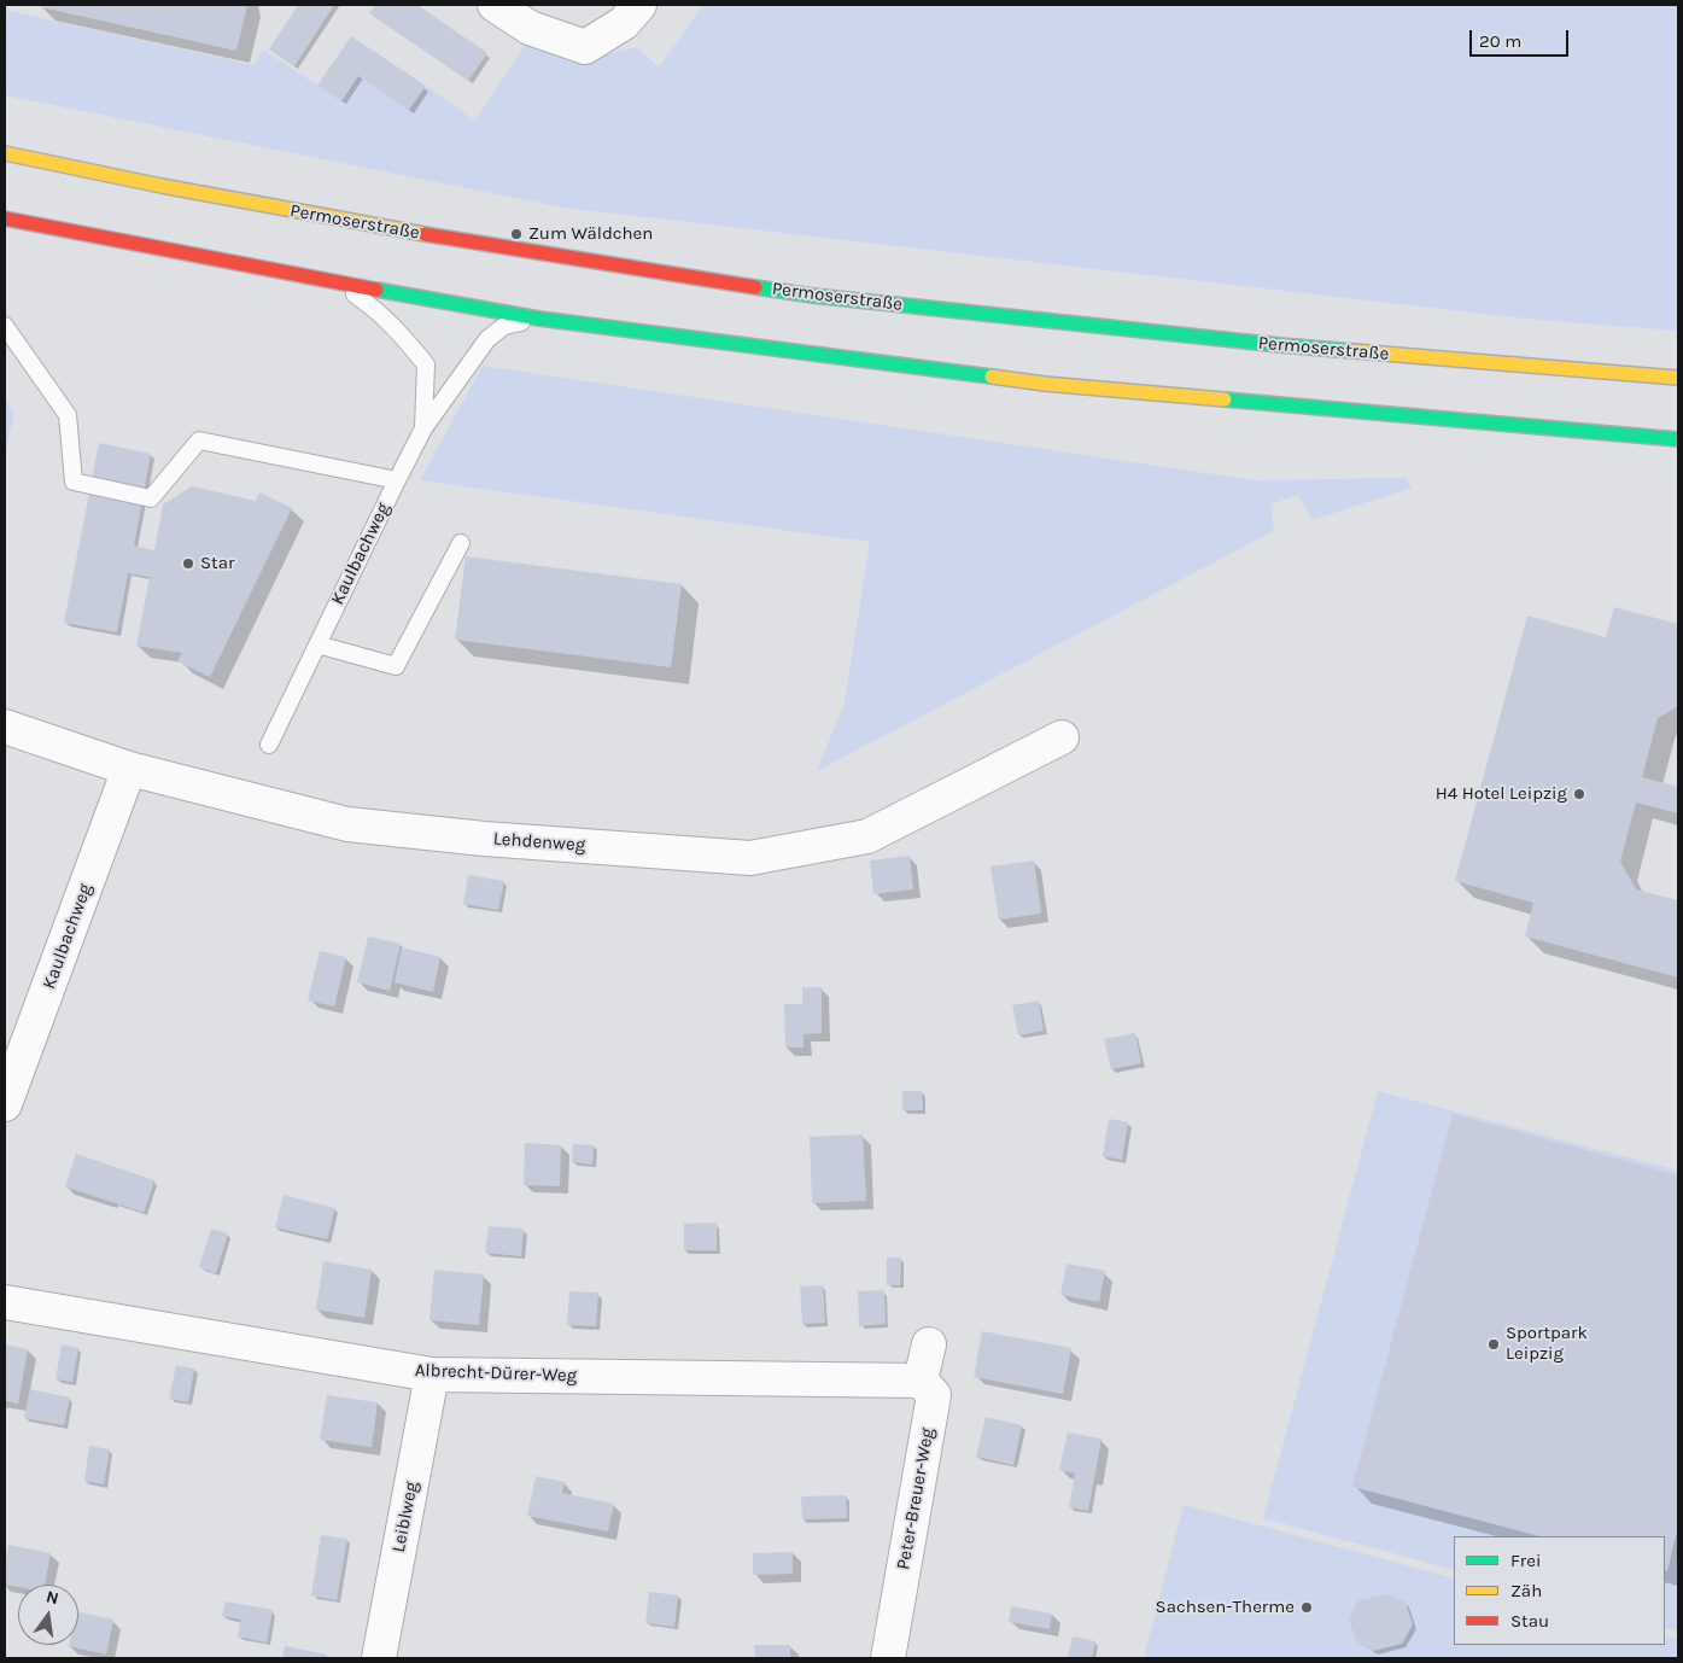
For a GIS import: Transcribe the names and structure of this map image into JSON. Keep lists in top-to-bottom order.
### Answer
{
  "streets": {
    "main road": ["Permoserstraße"],
    "street": [
      "Kaulbachweg",
      "Lehdenweg",
      "Albrecht-Dürer-Weg",
      "Peter-Breuer-Weg",
      "Leiblweg"
    ]
  },
  "crossings": [
    ["Kaulbachweg", "Lehdenweg"],
    ["Albrecht-Dürer-Weg", "Peter-Breuer-Weg"],
    ["Albrecht-Dürer-Weg", "Leiblweg"]
  ],
  "places": [
    "Zum Wäldchen",
    "Star",
    "H4 Hotel Leipzig",
    "Sportpark Leipzig",
    "Sachsen-Therme"
  ],
  "legend": ["Frei", "Zäh", "Stau"],
  "scale_bar": "20 m",
  "north": "top"
}
